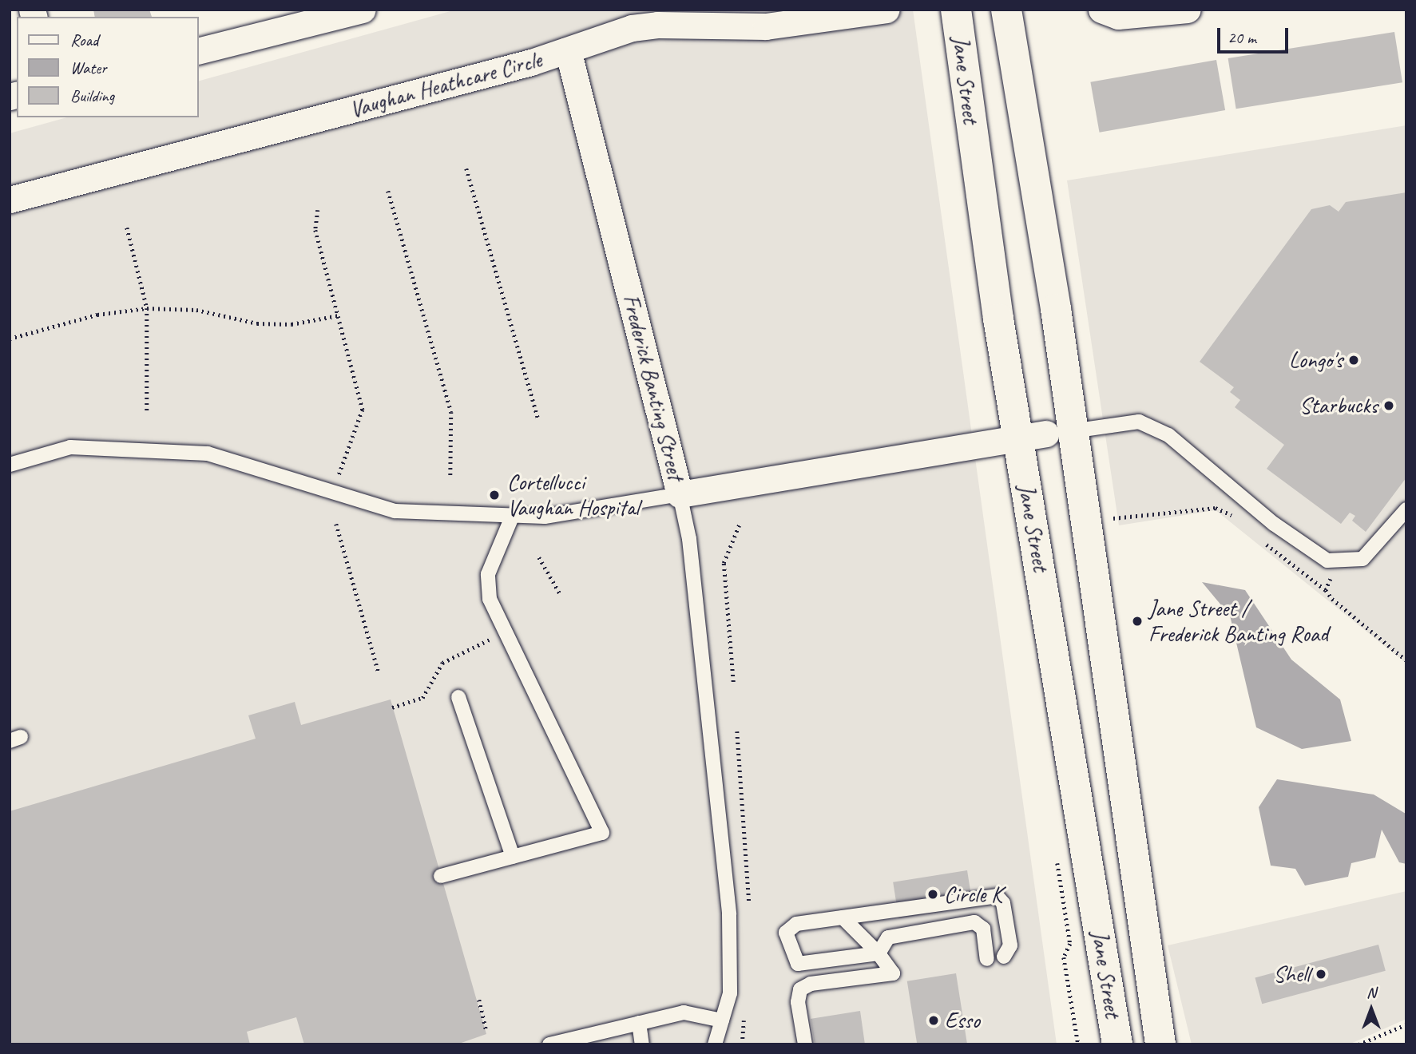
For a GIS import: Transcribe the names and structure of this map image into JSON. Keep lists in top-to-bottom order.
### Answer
{
  "streets": {
    "main road": ["Jane Street"],
    "street": ["Vaughan Heathcare Circle", "Frederick Banting Street"]
  },
  "crossings": [
    ["Jane Street", "Frederick Banting Street"],
    ["Vaughan Heathcare Circle", "Frederick Banting Street"]
  ],
  "places": [
    "Longo's",
    "Starbucks",
    "Cortellucci Vaughan Hospital",
    "Jane Street / Frederick Banting Road",
    "Circle K",
    "Shell",
    "Esso"
  ],
  "legend": ["Road", "Water", "Building"],
  "scale_bar": "20 m",
  "north": "top"
}
